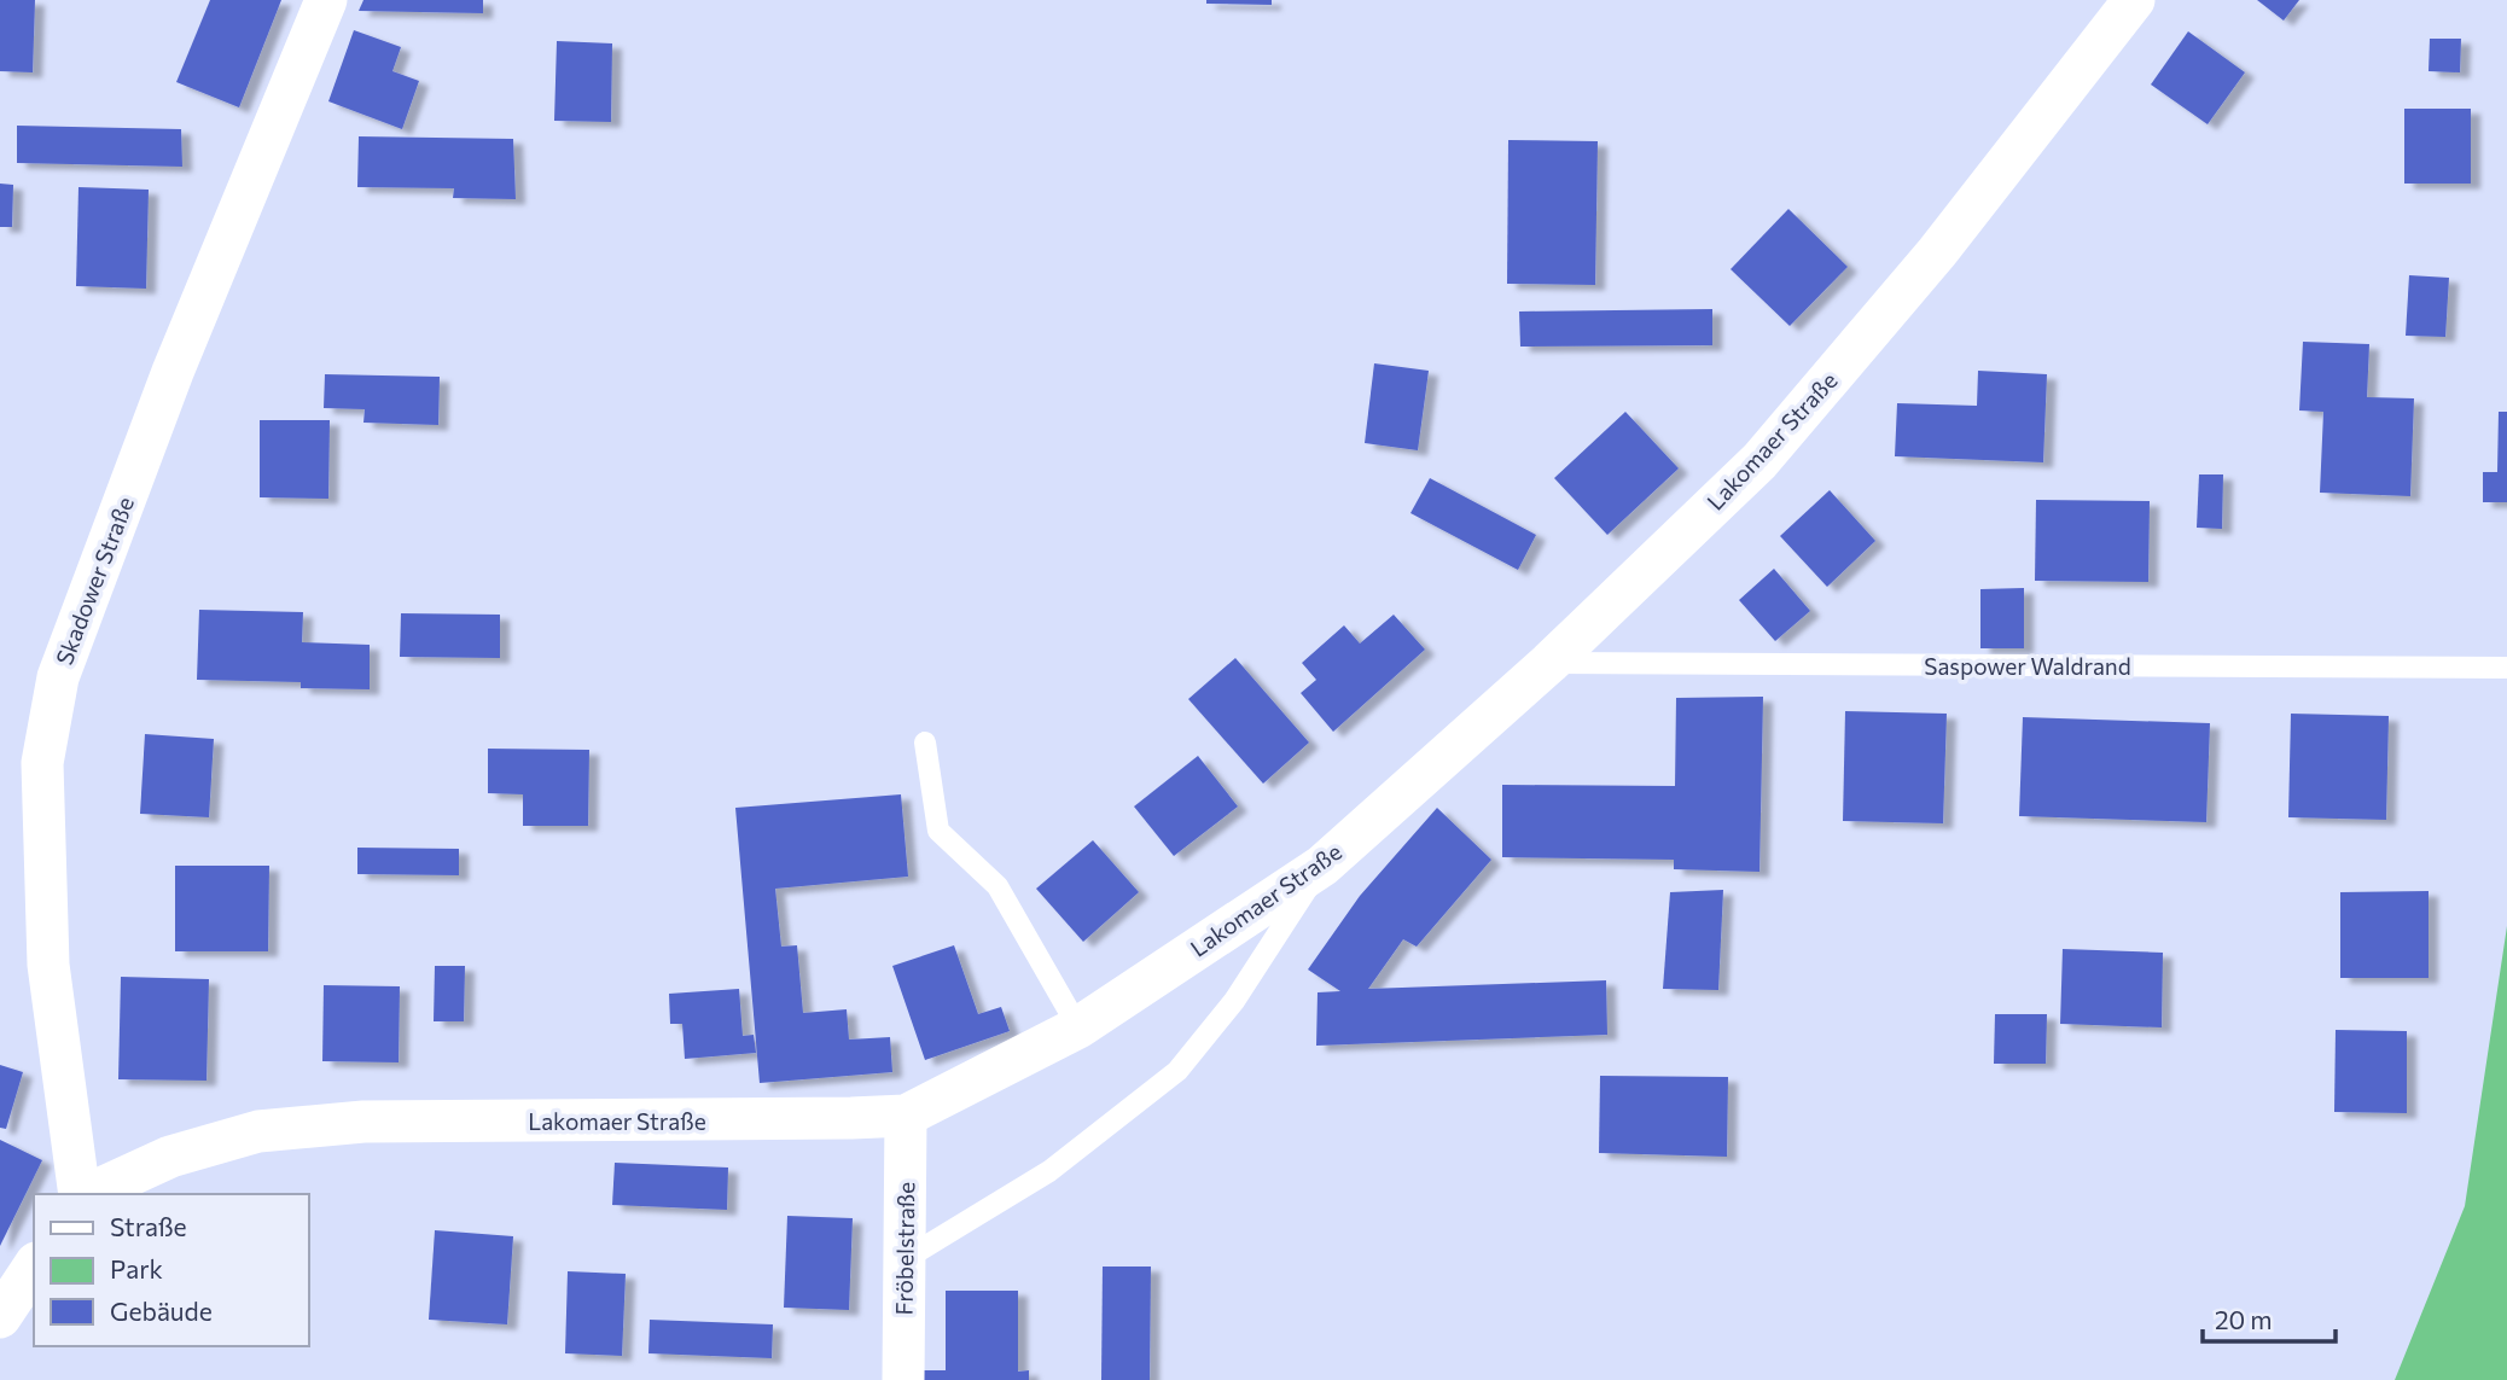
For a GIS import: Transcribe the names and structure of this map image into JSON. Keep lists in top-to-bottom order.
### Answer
{
  "streets": {
    "street": ["Lakomaer Straße", "Skadower Straße", "Fröbelstraße"],
    "lane": ["Saspower Waldrand"]
  },
  "crossings": [
    ["Lakomaer Straße", "Saspower Waldrand"],
    ["Lakomaer Straße", "Fröbelstraße"]
  ],
  "legend": ["Straße", "Park", "Gebäude"],
  "scale_bar": "20 m"
}
